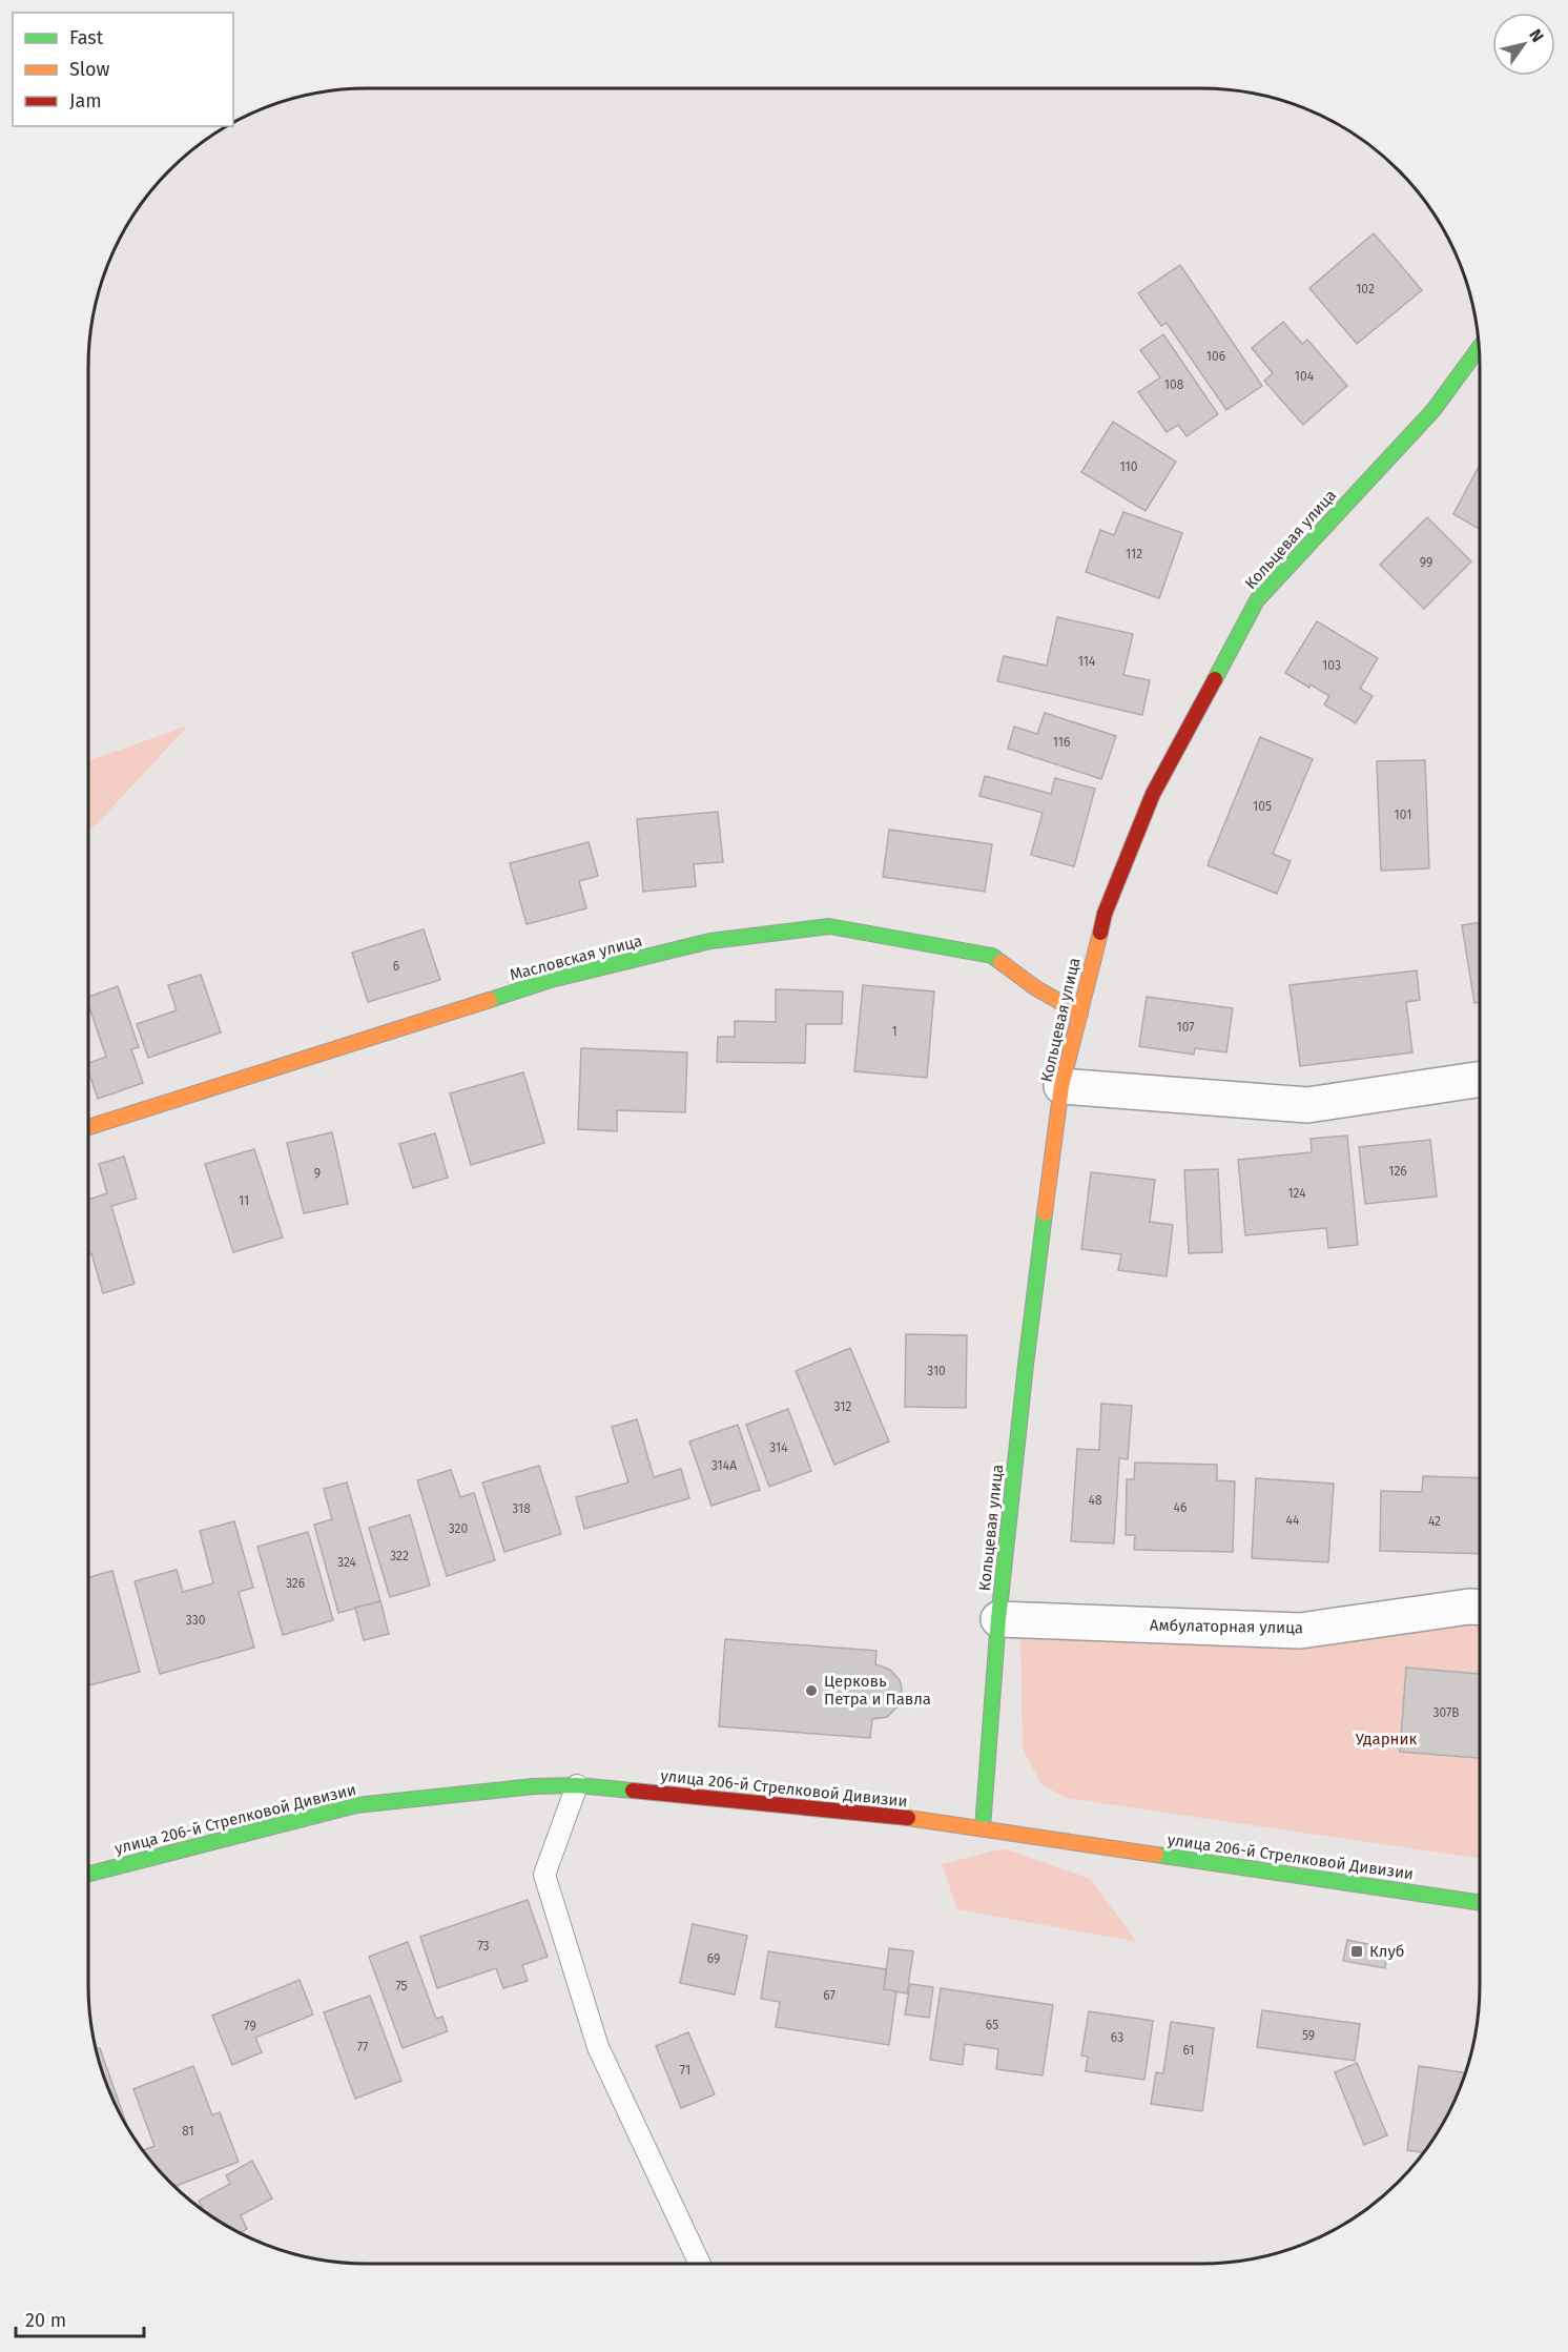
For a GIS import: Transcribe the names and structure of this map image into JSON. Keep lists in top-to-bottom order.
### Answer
{
  "streets": {
    "street": [
      "Кольцевая улица",
      "Масловская улица",
      "Амбулаторная улица",
      "улица 206-й Стрелковой Дивизии"
    ]
  },
  "crossings": [
    ["Кольцевая улица", "Масловская улица"],
    ["Кольцевая улица", "Амбулаторная улица"],
    ["Кольцевая улица", "улица 206-й Стрелковой Дивизии"]
  ],
  "parks": ["Ударник"],
  "places": {
    "other": ["Церковь Петра и Павла"],
    "transit": ["Клуб"]
  },
  "house_numbers": [
    "102",
    "106",
    "104",
    "108",
    "110",
    "112",
    "99",
    "114",
    "103",
    "116",
    "105",
    "101",
    "6",
    "107",
    "1",
    "126",
    "9",
    "124",
    "11",
    "310",
    "312",
    "314",
    "314А",
    "48",
    "46",
    "318",
    "44",
    "42",
    "320",
    "322",
    "324",
    "326",
    "330",
    "307В",
    "73",
    "69",
    "75",
    "67",
    "65",
    "79",
    "59",
    "63",
    "77",
    "61",
    "71",
    "81"
  ],
  "legend": ["Fast", "Slow", "Jam"],
  "scale_bar": "20 m",
  "north": "top right"
}
